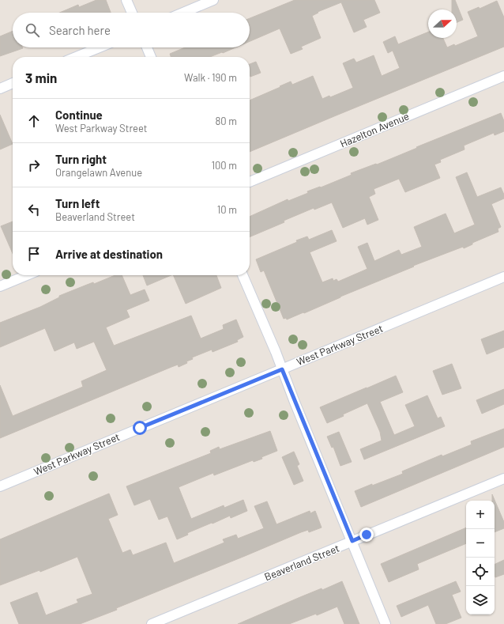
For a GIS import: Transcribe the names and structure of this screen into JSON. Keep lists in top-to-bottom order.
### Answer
{
  "streets": {
    "street": ["Hazelton Avenue", "West Parkway Street", "Beaverland Street"]
  },
  "north": "right",
  "page": {
    "search": "Search here",
    "heading": ["3 min", "Walk · 190 m"],
    "list": [
      ["Continue", "West Parkway Street", "80 m"],
      ["Turn right", "Orangelawn Avenue", "100 m"],
      ["Turn left", "Beaverland Street", "10 m"],
      "Arrive at destination"
    ],
    "map_buttons": ["+", "−"]
  }
}
